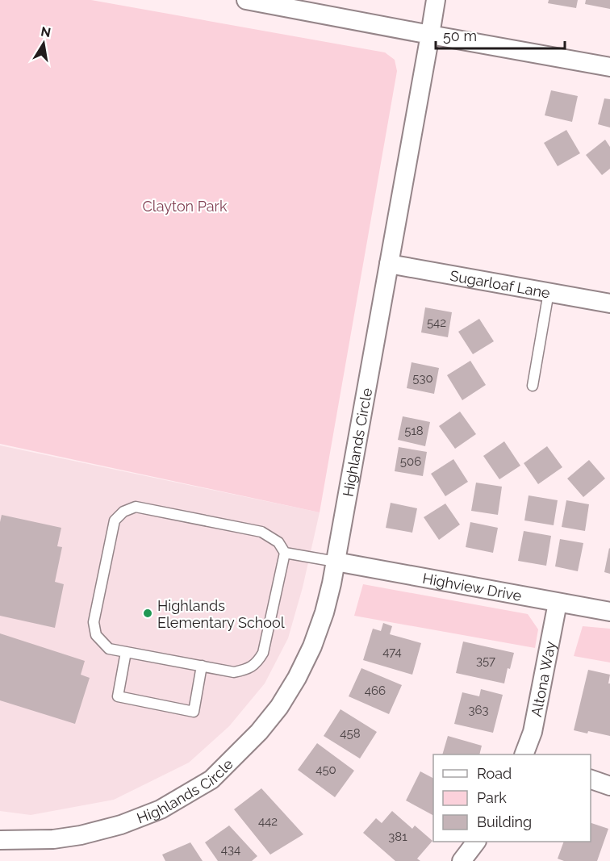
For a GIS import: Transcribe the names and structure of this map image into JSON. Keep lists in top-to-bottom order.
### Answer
{
  "streets": {
    "street": [
      "Sugarloaf Lane",
      "Highlands Circle",
      "Highview Drive",
      "Altona Way"
    ]
  },
  "crossings": [
    ["Sugarloaf Lane", "Highlands Circle"],
    ["Highlands Circle", "Highview Drive"],
    ["Highview Drive", "Altona Way"]
  ],
  "parks": ["Clayton Park"],
  "places": ["Highlands Elementary School"],
  "house_numbers": [
    "542",
    "530",
    "518",
    "506",
    "474",
    "357",
    "466",
    "363",
    "458",
    "450",
    "442",
    "381",
    "434"
  ],
  "legend": ["Road", "Park", "Building"],
  "scale_bar": "50 m",
  "north": "top"
}
